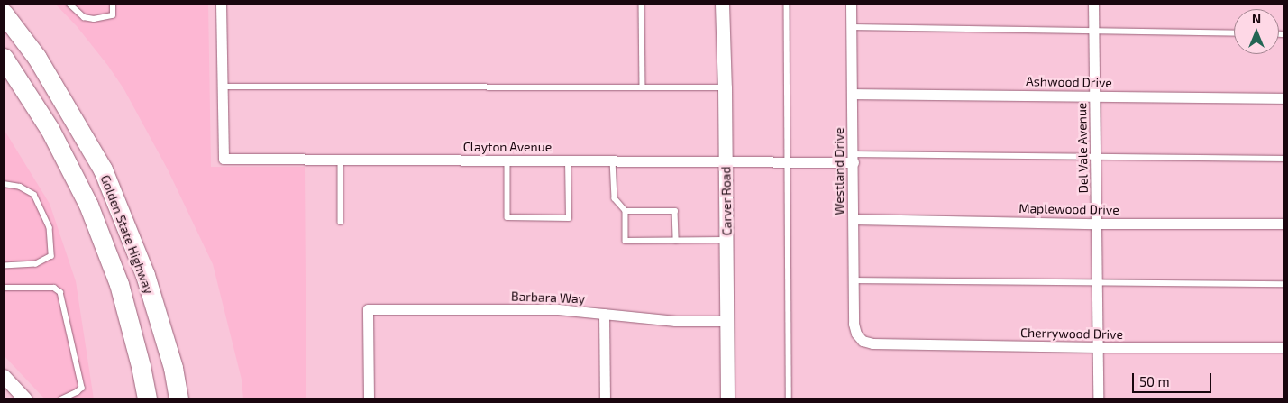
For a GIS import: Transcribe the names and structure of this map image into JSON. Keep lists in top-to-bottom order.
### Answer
{
  "streets": {
    "highway": ["Golden State Highway"],
    "street": [
      "Ashwood Drive",
      "Clayton Avenue",
      "Del Vale Avenue",
      "Westland Drive",
      "Carver Road",
      "Maplewood Drive",
      "Barbara Way",
      "Cherrywood Drive"
    ]
  },
  "crossings": [
    ["Ashwood Drive", "Del Vale Avenue"],
    ["Ashwood Drive", "Westland Drive"],
    ["Clayton Avenue", "Westland Drive"],
    ["Clayton Avenue", "Carver Road"],
    ["Del Vale Avenue", "Maplewood Drive"],
    ["Del Vale Avenue", "Cherrywood Drive"],
    ["Westland Drive", "Maplewood Drive"],
    ["Westland Drive", "Cherrywood Drive"],
    ["Carver Road", "Barbara Way"]
  ],
  "scale_bar": "50 m",
  "north": "top"
}
